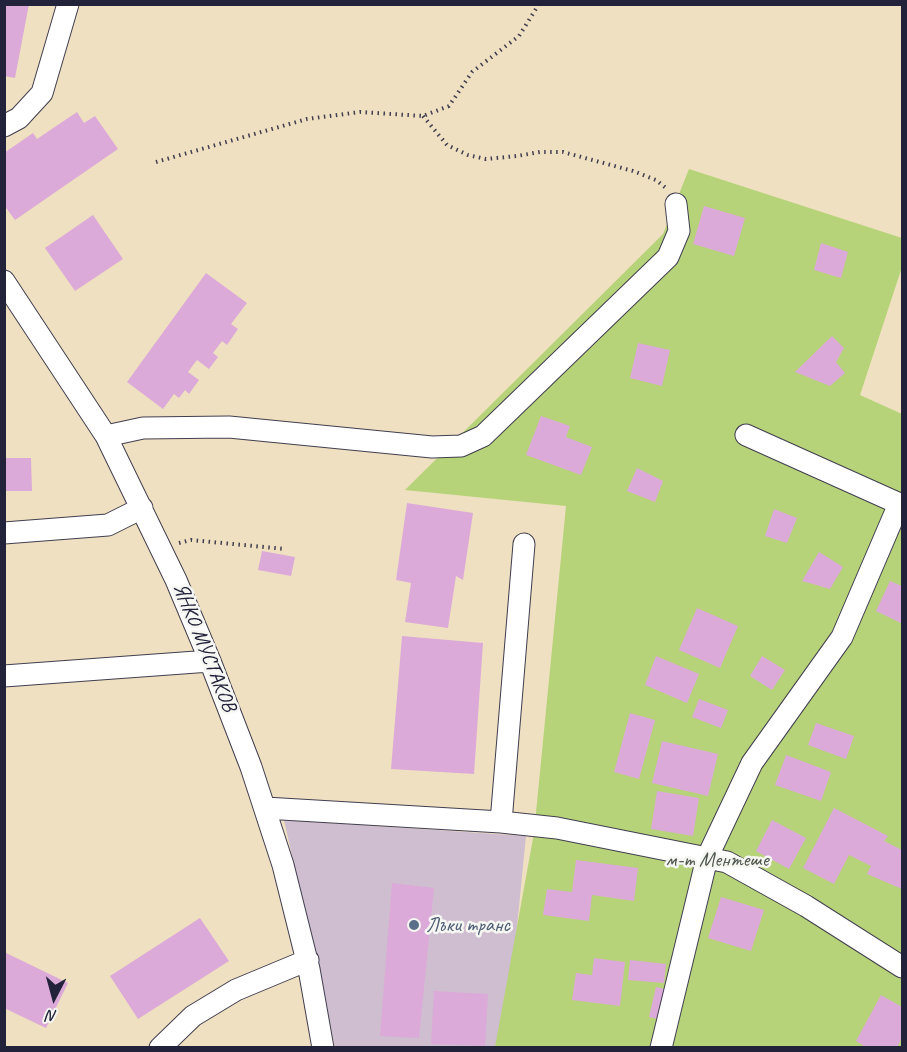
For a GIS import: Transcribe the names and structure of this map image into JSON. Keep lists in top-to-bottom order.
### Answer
{
  "streets": {
    "street": ["ЯНКО МУСТАКОВ"]
  },
  "parks": ["м-т Ментeше"],
  "places": ["Лъки транс"],
  "north": "bottom"
}
